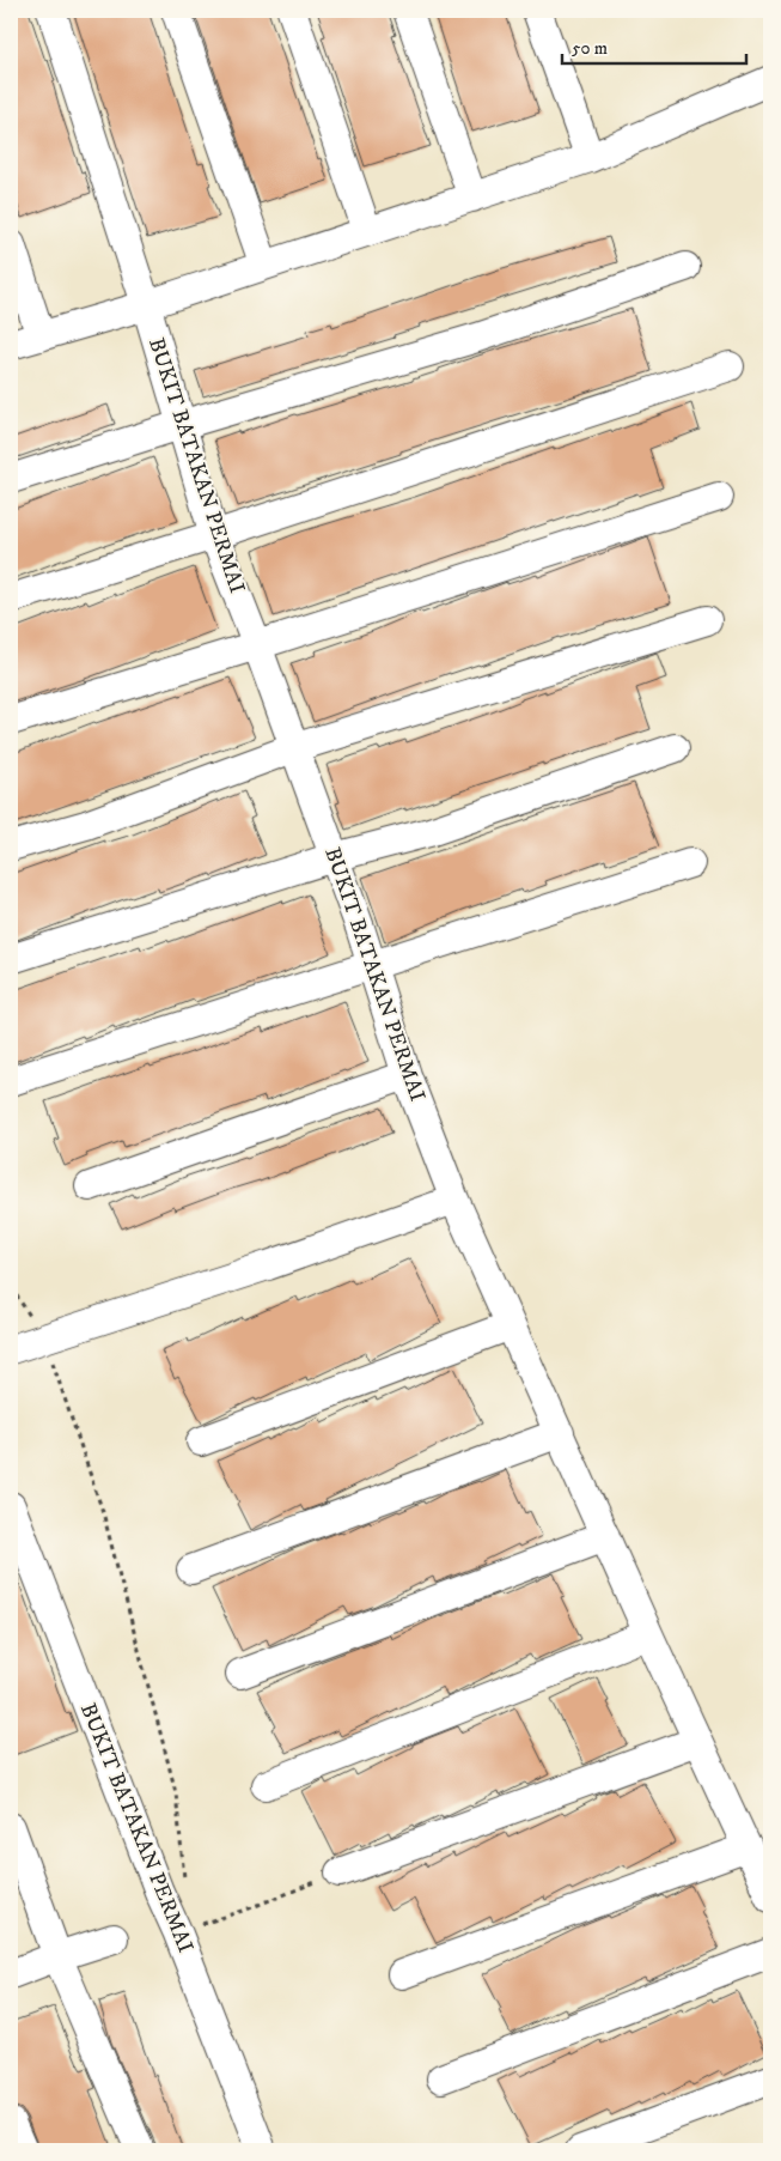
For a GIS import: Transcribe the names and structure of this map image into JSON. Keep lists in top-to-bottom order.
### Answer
{
  "streets": {
    "street": ["BUKIT BATAKAN PERMAI"]
  },
  "scale_bar": "50 m"
}
